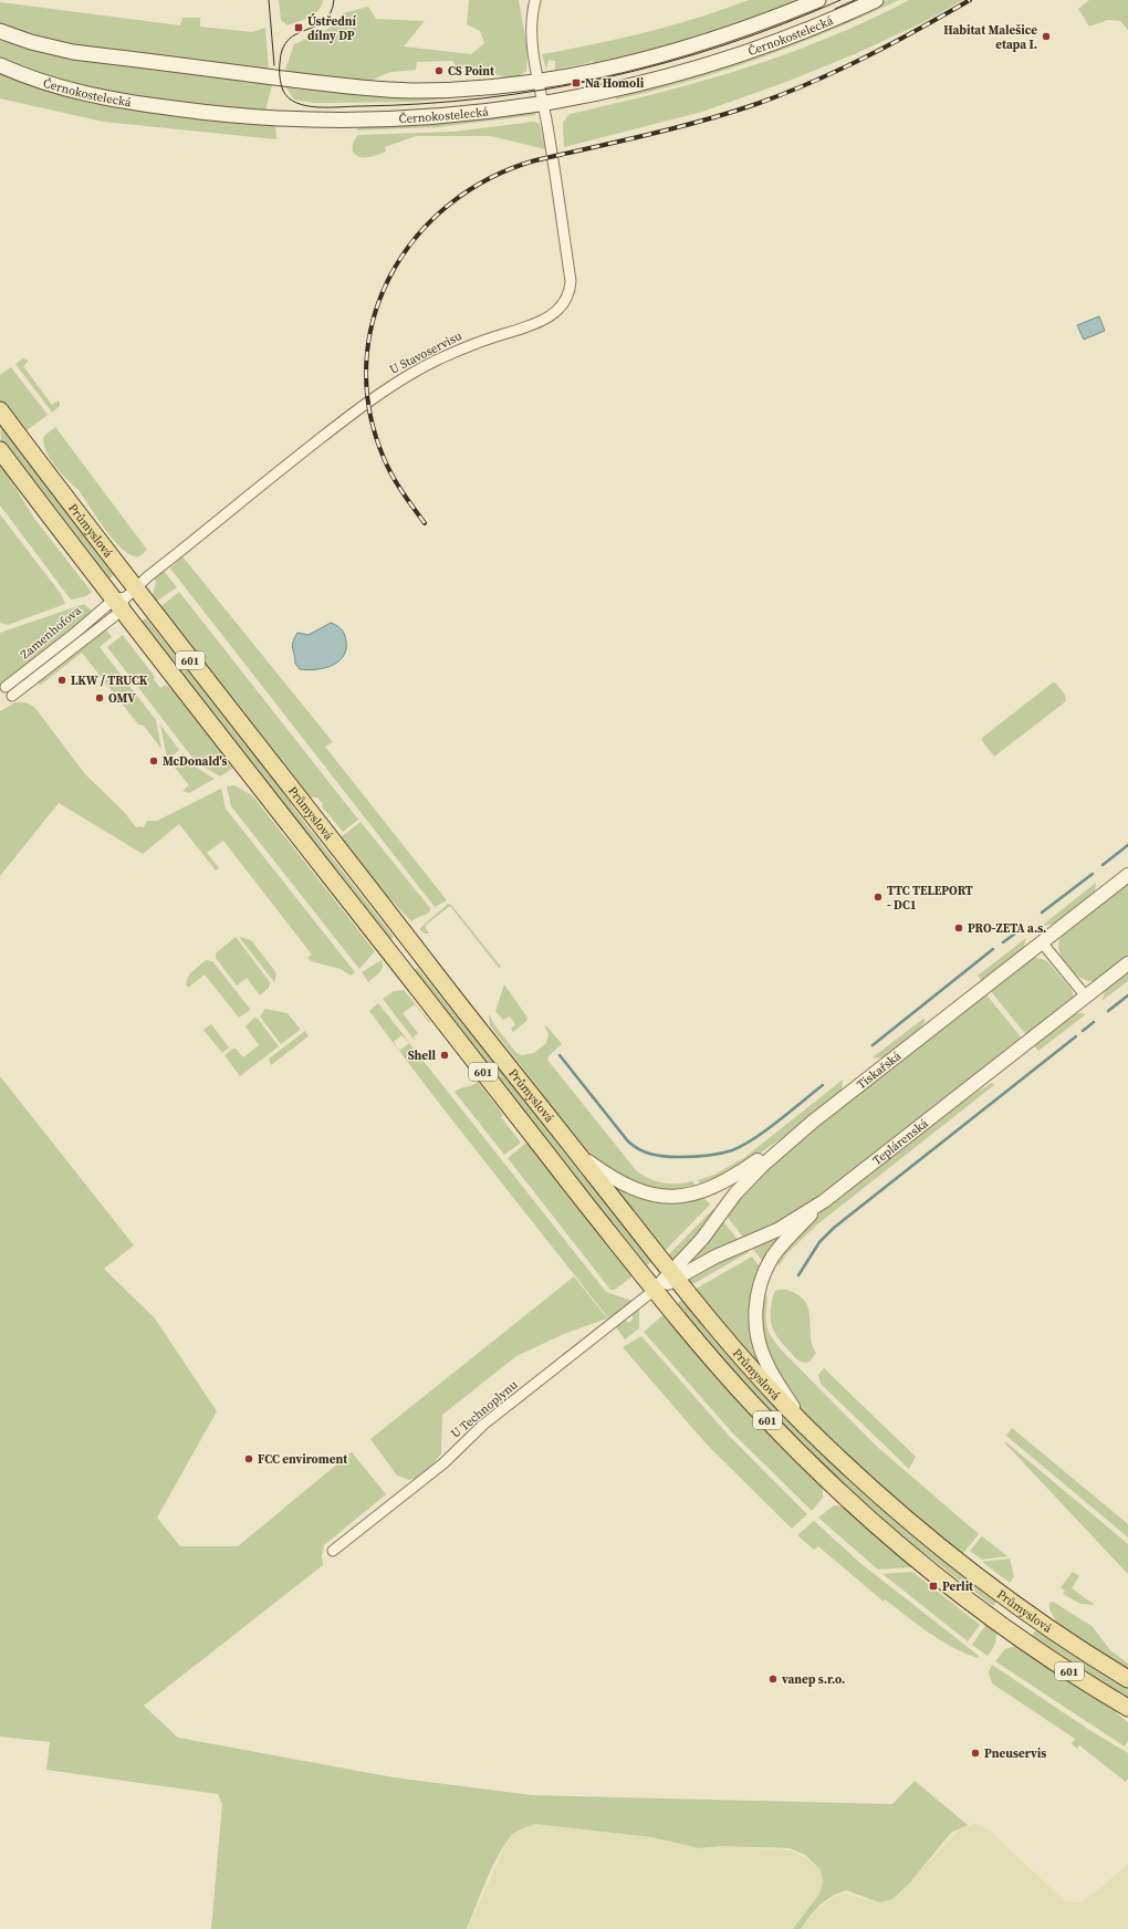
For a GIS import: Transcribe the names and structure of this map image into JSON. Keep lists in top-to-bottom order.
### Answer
{
  "streets": {
    "main road": ["Černokostelecká", "Průmyslová", "601"],
    "street": [
      "U Stavoservisu",
      "Zamenhofova",
      "Tiskařská",
      "Teplárenská",
      "U Technoplynu"
    ]
  },
  "crossings": [
    ["Černokostelecká", "U Stavoservisu"],
    ["U Stavoservisu", "Průmyslová"],
    ["U Stavoservisu", "Zamenhofova"],
    ["Průmyslová", "Zamenhofova"],
    ["Průmyslová", "Tiskařská"],
    ["Průmyslová", "Teplárenská"],
    ["Průmyslová", "U Technoplynu"],
    ["Tiskařská", "Teplárenská"],
    ["Teplárenská", "U Technoplynu"]
  ],
  "places": {
    "transit": ["Ústřední dílny DP", "Na Homoli", "Perlit"],
    "other": [
      "Habitat Malešice etapa I.",
      "CS Point",
      "LKW / TRUCK",
      "OMV",
      "McDonald's",
      "TTC TELEPORT - DC1",
      "PRO-ZETA a.s.",
      "Shell",
      "FCC enviroment",
      "vanep s.r.o.",
      "Pneuservis"
    ]
  }
}
